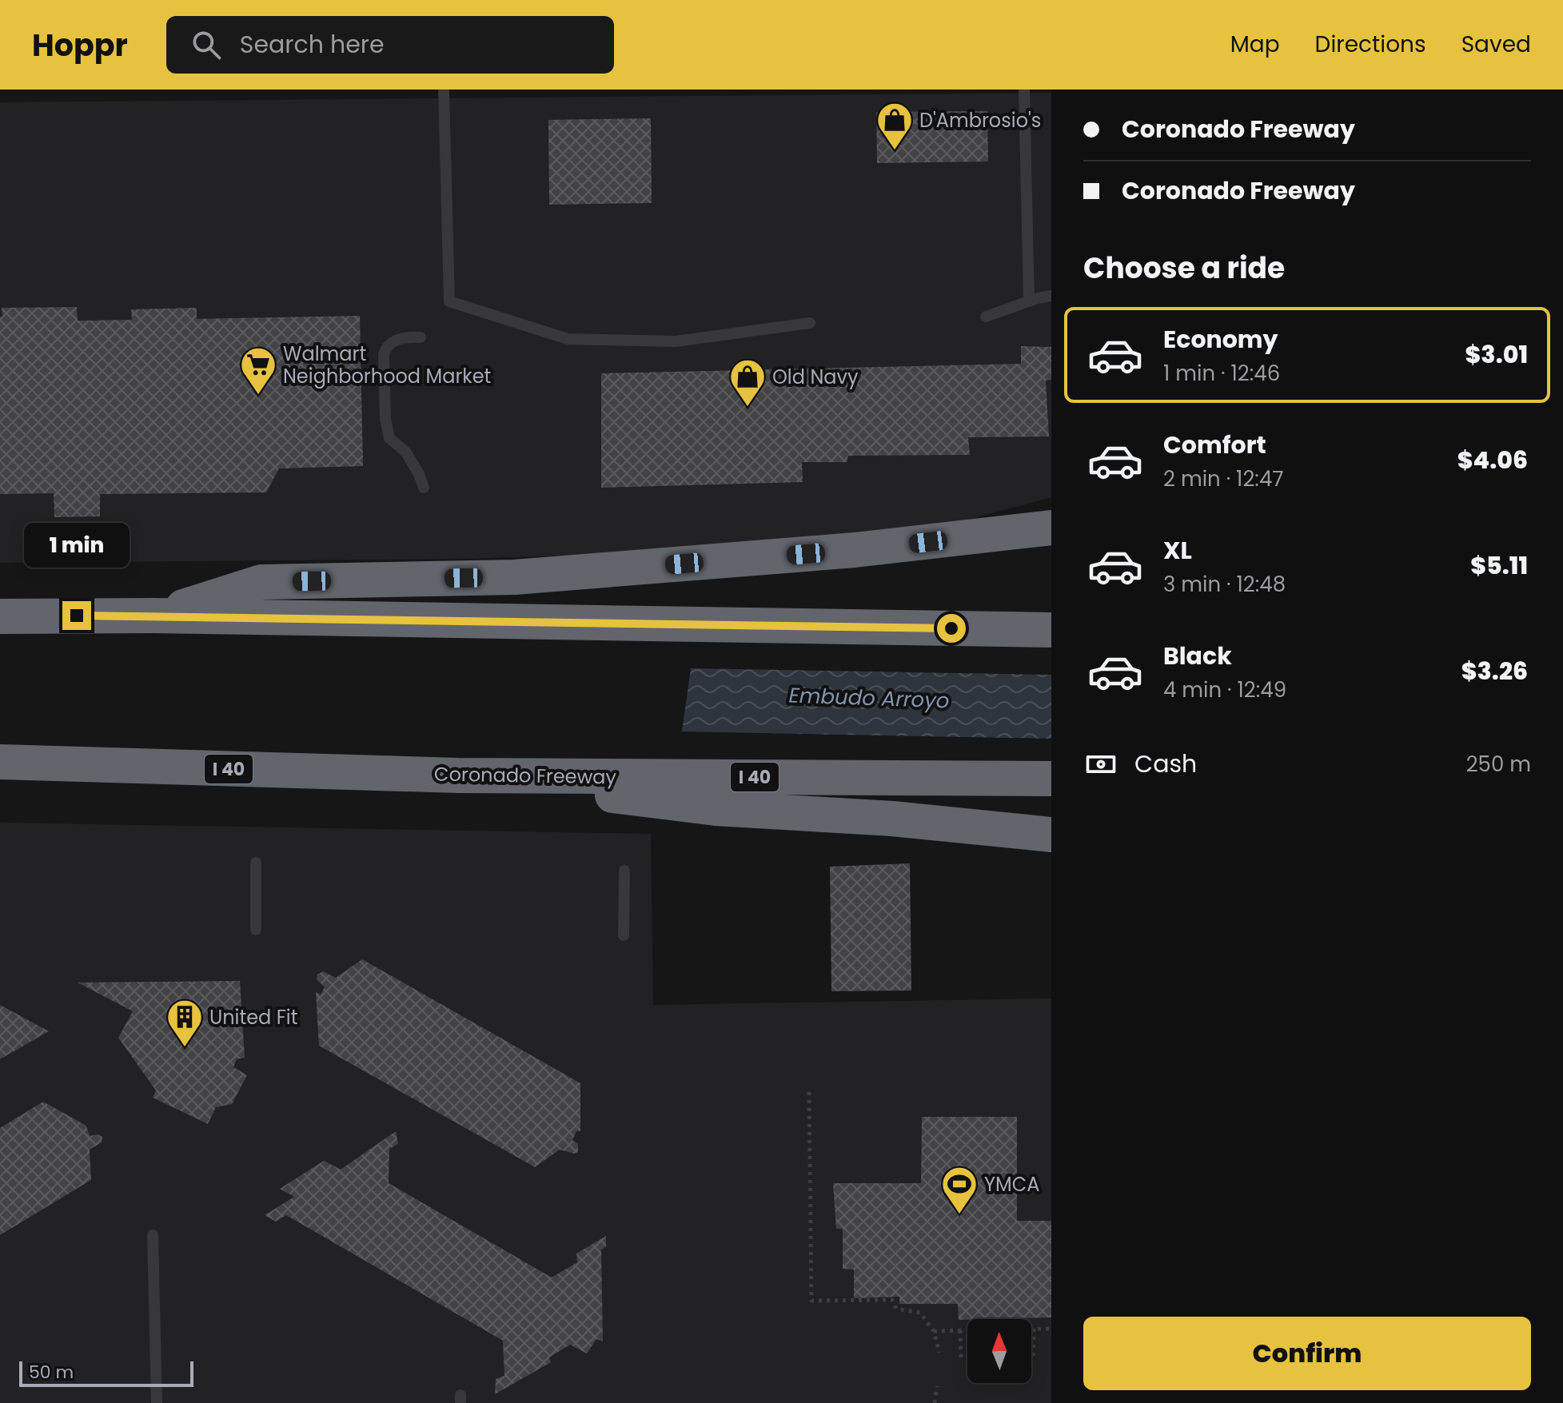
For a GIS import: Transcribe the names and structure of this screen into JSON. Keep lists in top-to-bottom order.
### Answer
{
  "streets": {
    "highway": ["I 40", "Coronado Freeway"]
  },
  "water": ["Embudo Arroyo"],
  "places": {
    "shop": ["D'Ambrosio's", "Old Navy"],
    "supermarket": ["Walmart Neighborhood Market"],
    "building": ["United Fit"],
    "sports": ["YMCA"]
  },
  "scale_bar": "50 m",
  "north": "top",
  "page": {
    "header": "Hoppr",
    "search": "Search here",
    "nav": ["Map", "Directions", "Saved"],
    "banner": ["Coronado Freeway", "Coronado Freeway"],
    "heading": "Choose a ride",
    "list": [
      {
        "name": "Economy",
        "note": "1 min · 12:46",
        "value": "$3.01"
      },
      {
        "name": "Comfort",
        "note": "2 min · 12:47",
        "value": "$4.06"
      },
      {
        "name": "XL",
        "note": "3 min · 12:48",
        "value": "$5.11"
      },
      {
        "name": "Black",
        "note": "4 min · 12:49",
        "value": "$3.26"
      }
    ],
    "bubble": "1 min",
    "pay": ["Cash", "250 m"],
    "buttons": "Confirm",
    "scale": "50 m"
  }
}
